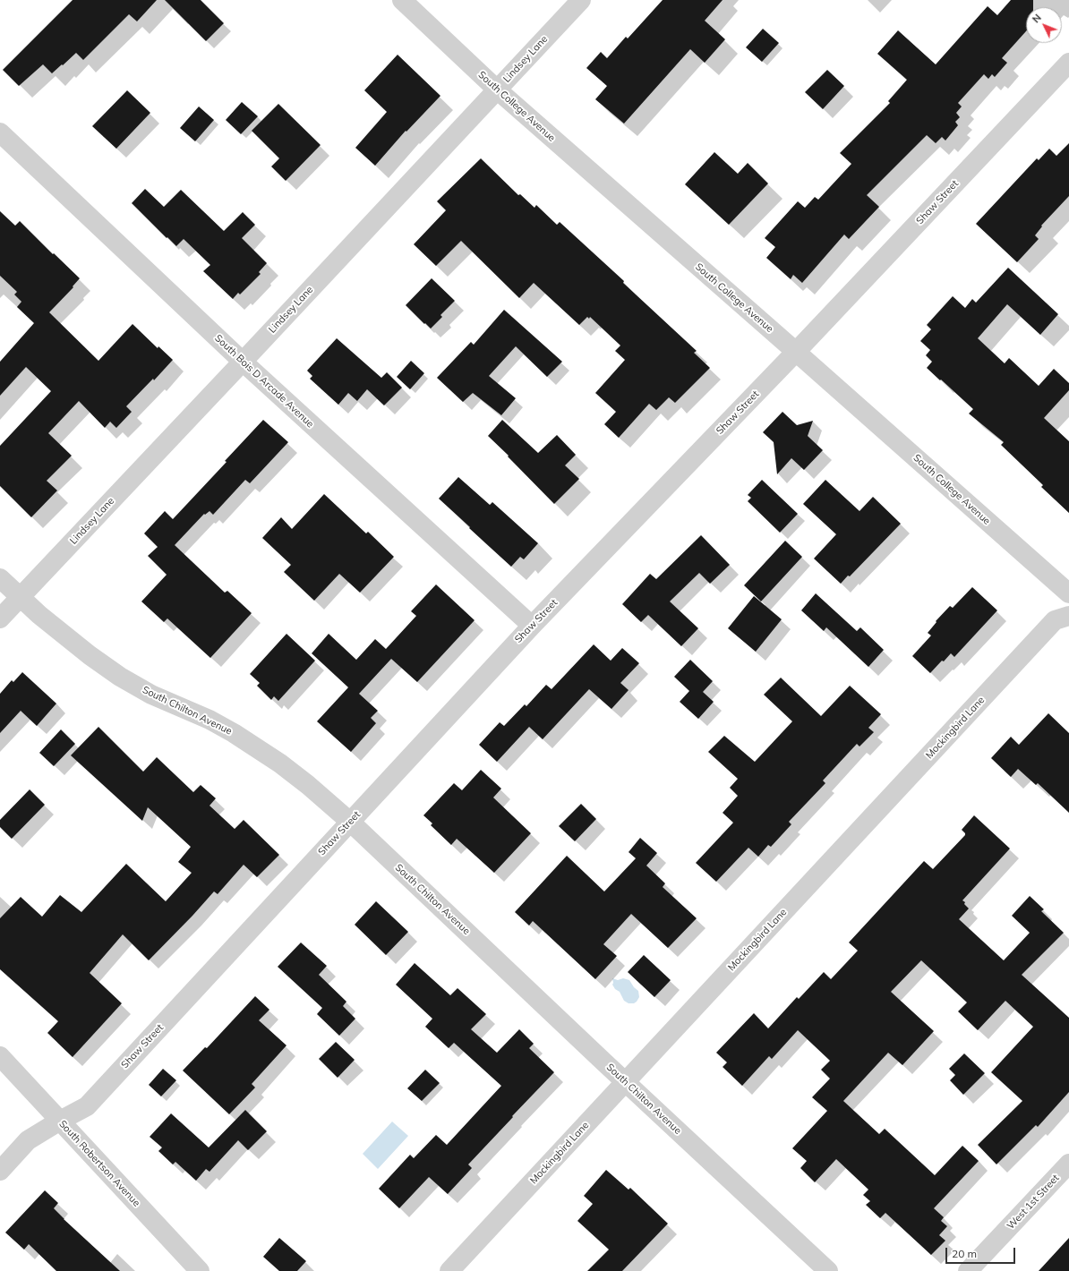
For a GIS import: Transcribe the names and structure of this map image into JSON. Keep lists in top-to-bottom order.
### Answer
{
  "streets": {
    "street": [
      "Lindsey Lane",
      "South College Avenue",
      "Shaw Street",
      "South Bois D Arcade Avenue",
      "South Chilton Avenue",
      "Mockingbird Lane",
      "South Robertson Avenue",
      "West 1st Street"
    ]
  },
  "crossings": [
    ["Lindsey Lane", "South College Avenue"],
    ["Lindsey Lane", "South Bois D Arcade Avenue"],
    ["Lindsey Lane", "South Chilton Avenue"],
    ["South College Avenue", "Shaw Street"],
    ["Shaw Street", "South Bois D Arcade Avenue"],
    ["Shaw Street", "South Chilton Avenue"],
    ["Shaw Street", "South Robertson Avenue"],
    ["South Chilton Avenue", "Mockingbird Lane"]
  ],
  "scale_bar": "20 m",
  "north": "top left"
}
